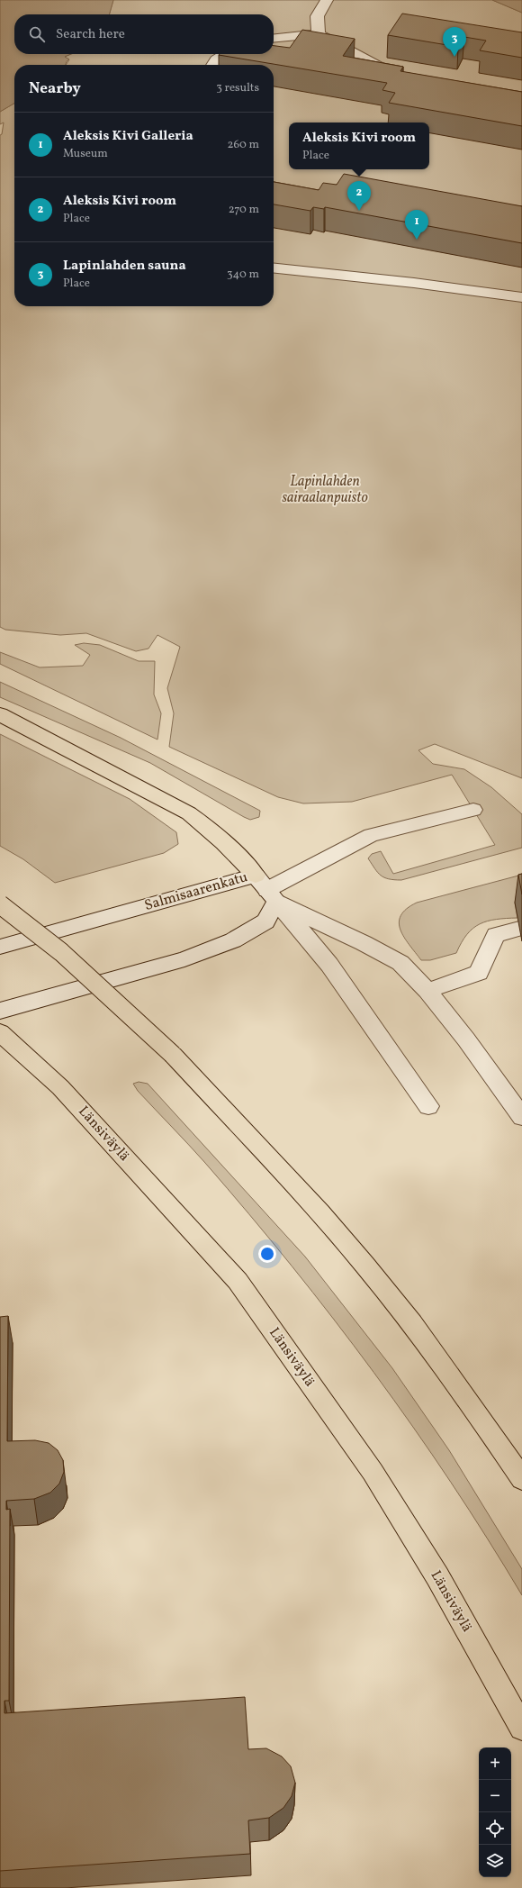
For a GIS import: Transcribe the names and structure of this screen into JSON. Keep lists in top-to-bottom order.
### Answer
{
  "streets": {
    "highway": ["Länsiväylä"],
    "main road": ["Salmisaarenkatu"]
  },
  "parks": ["Lapinlahden sairaalanpuisto"],
  "page": {
    "search": "Search here",
    "pins": ["3", "2", "1"],
    "heading": ["Nearby", "3 results"],
    "list": [
      {
        "mark": "1",
        "name": "Aleksis Kivi Galleria",
        "note": "Museum",
        "value": "260 m"
      },
      {
        "mark": "2",
        "name": "Aleksis Kivi room",
        "note": "Place",
        "value": "270 m"
      },
      {
        "mark": "3",
        "name": "Lapinlahden sauna",
        "note": "Place",
        "value": "340 m"
      }
    ],
    "popup": ["Aleksis Kivi room", "Place"],
    "map_buttons": ["+", "−"]
  }
}
